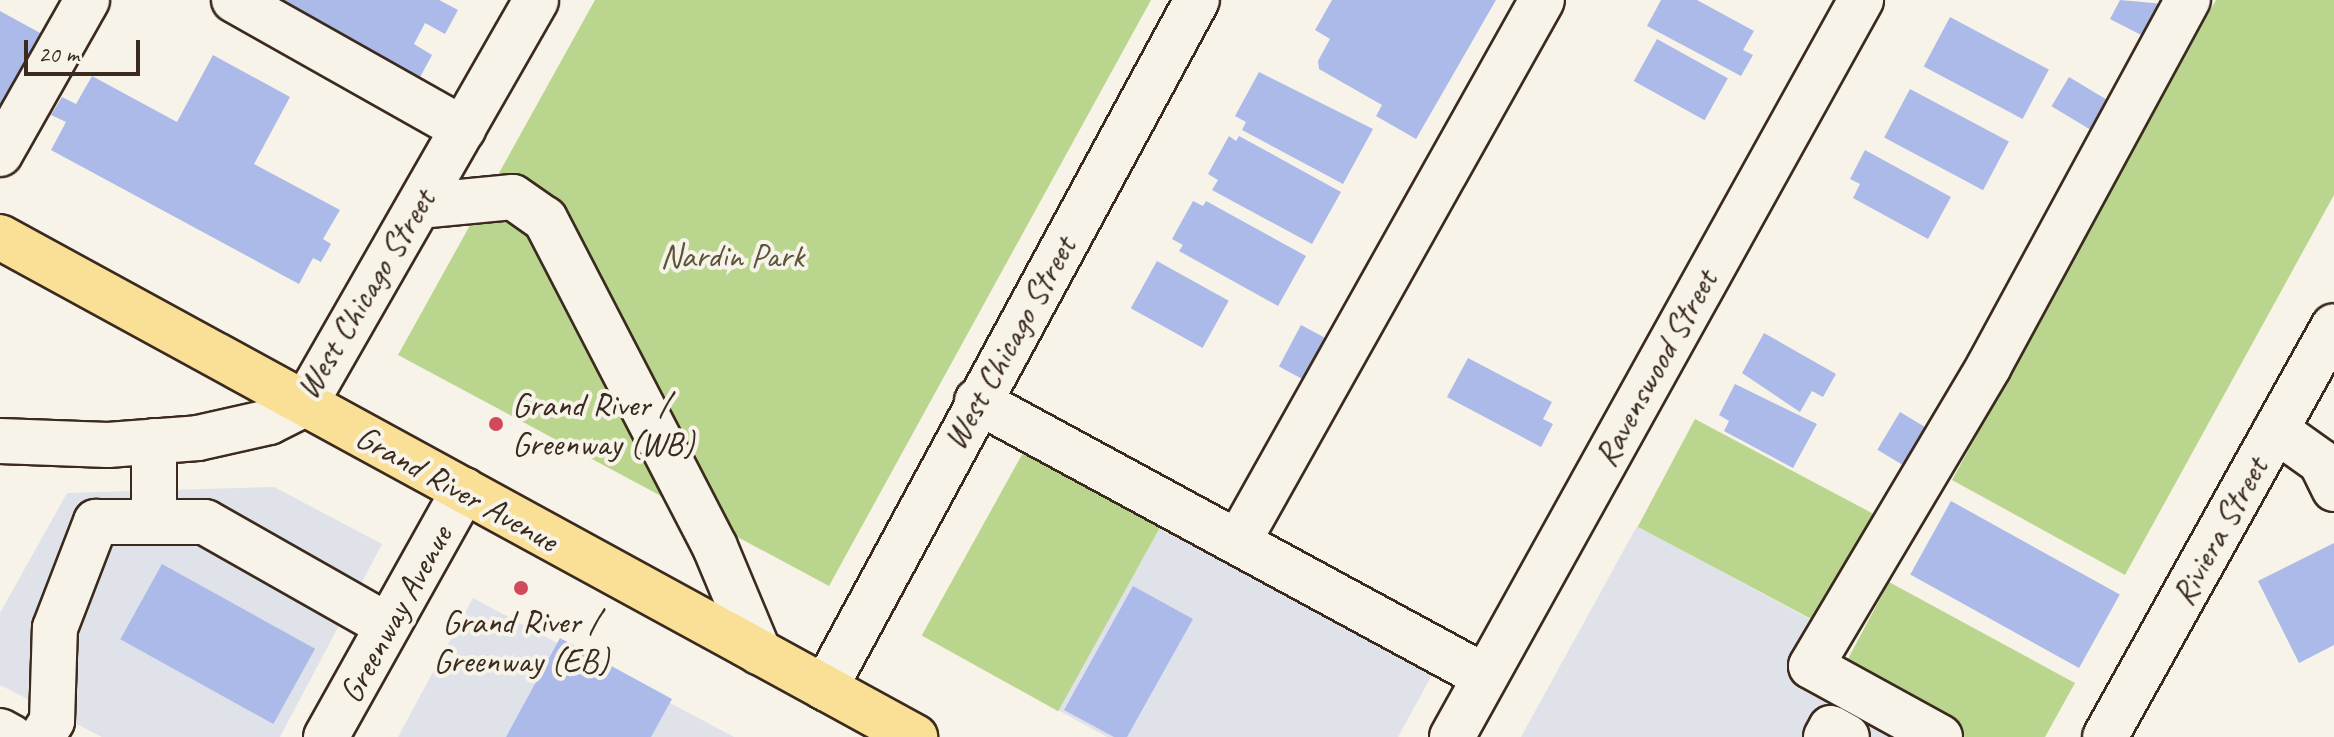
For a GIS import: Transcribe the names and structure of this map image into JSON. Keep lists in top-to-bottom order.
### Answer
{
  "streets": {
    "main road": ["Grand River Avenue"],
    "street": [
      "West Chicago Street",
      "Ravenswood Street",
      "Riviera Street",
      "Greenway Avenue"
    ]
  },
  "crossings": [
    ["West Chicago Street", "Grand River Avenue"],
    ["Grand River Avenue", "Greenway Avenue"]
  ],
  "parks": ["Nardin Park"],
  "places": ["Grand River / Greenway (WB)", "Grand River / Greenway (EB)"],
  "scale_bar": "20 m"
}
